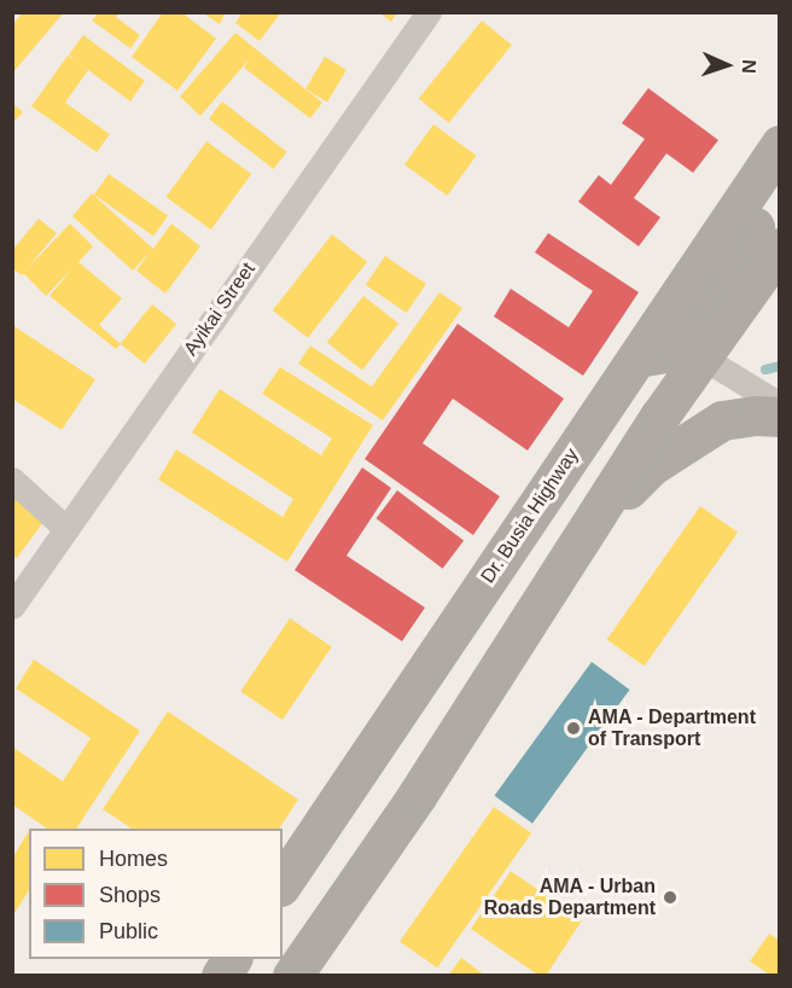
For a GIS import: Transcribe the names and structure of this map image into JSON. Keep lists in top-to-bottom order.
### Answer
{
  "streets": {
    "highway": ["Dr. Busia Highway"],
    "street": ["Ayikai Street"]
  },
  "places": ["AMA - Department of Transport", "AMA - Urban Roads Department"],
  "legend": ["Homes", "Shops", "Public"],
  "north": "right"
}
